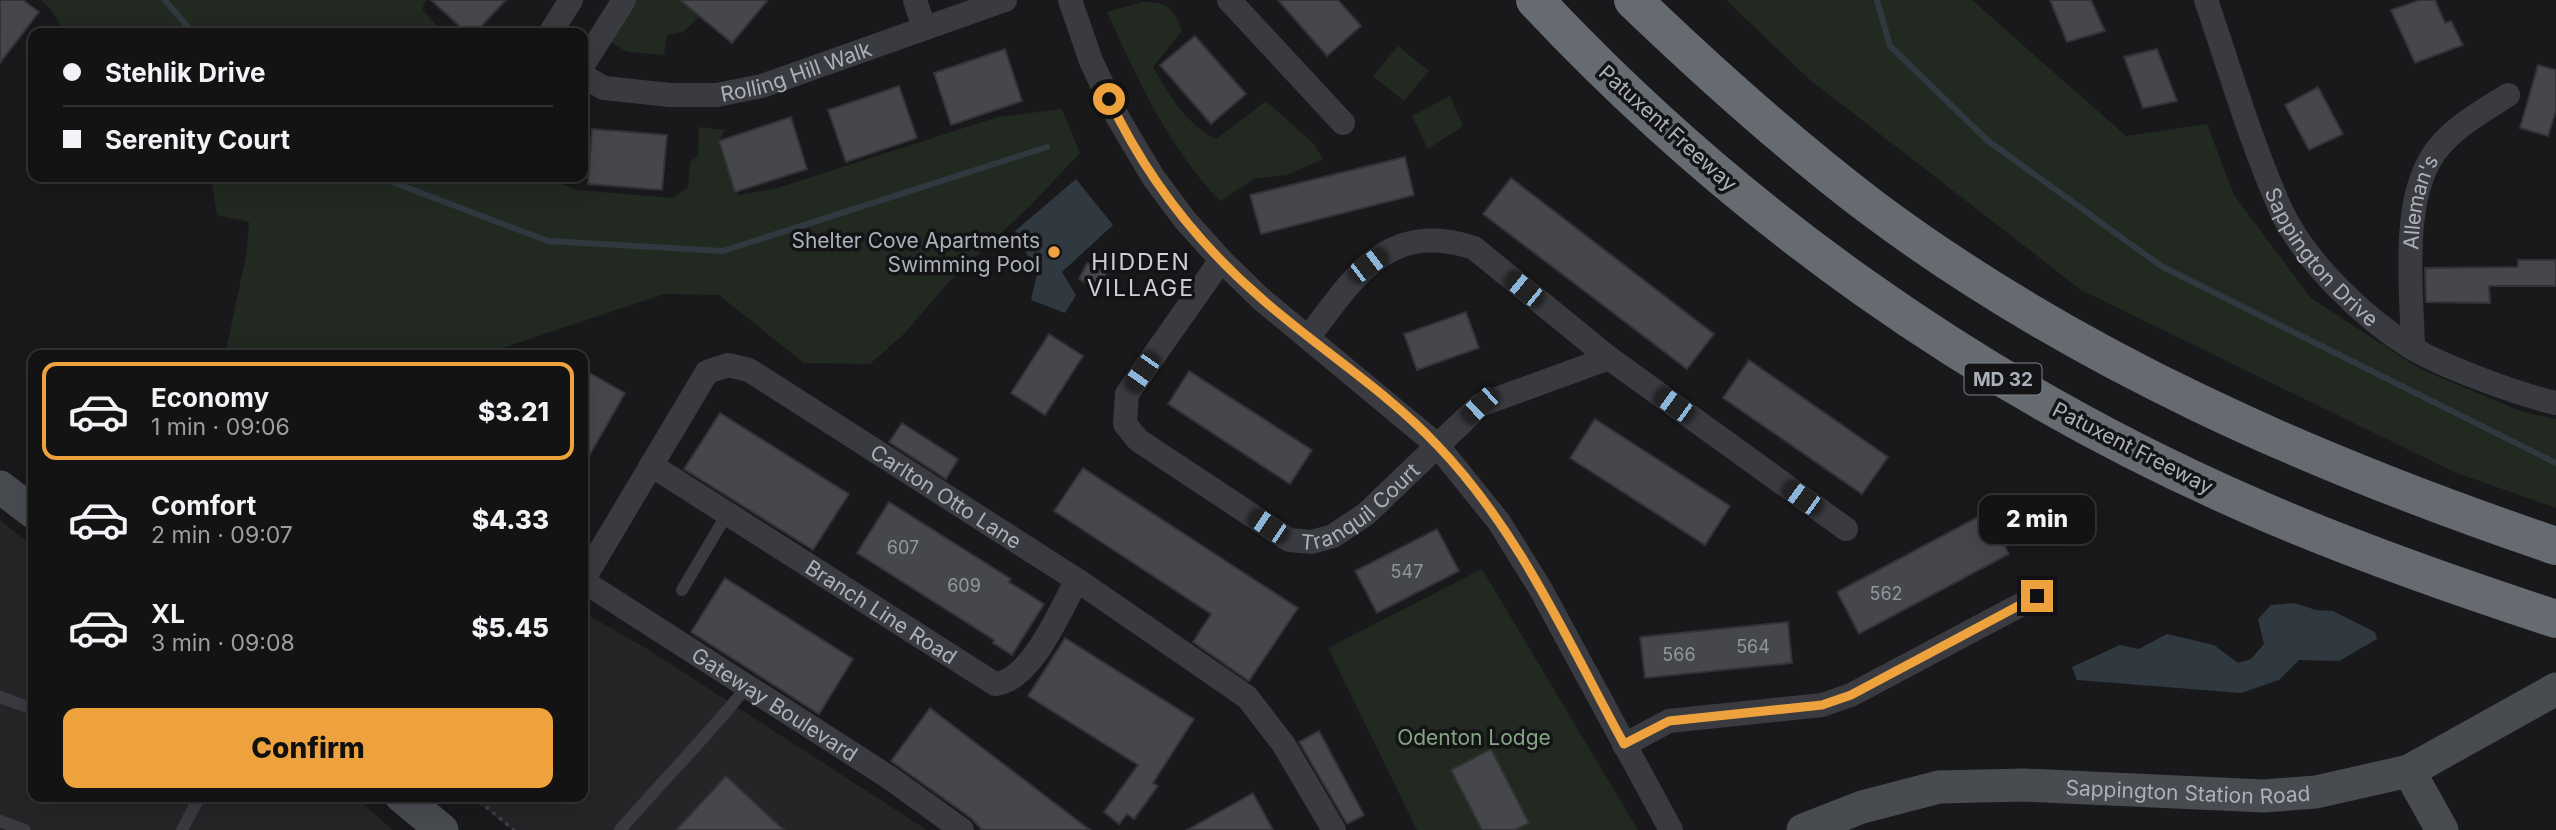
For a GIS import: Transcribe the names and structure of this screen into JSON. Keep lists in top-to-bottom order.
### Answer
{
  "streets": {
    "highway": ["Patuxent Freeway", "MD 32"],
    "main road": ["Sappington Station Road"],
    "street": [
      "Rolling Hill Walk",
      "Alleman's",
      "Sappington Drive",
      "Carlton Otto Lane",
      "Tranquil Court",
      "Branch Line Road",
      "Gateway Boulevard"
    ]
  },
  "crossings": [
    ["Alleman's", "Sappington Drive"],
    ["Carlton Otto Lane", "Branch Line Road"]
  ],
  "districts": ["HIDDEN VILLAGE"],
  "parks": ["Odenton Lodge"],
  "places": ["Shelter Cove Apartments Swimming Pool"],
  "house_numbers": [
    "607",
    "547",
    "609",
    "562",
    "564",
    "566"
  ],
  "page": {
    "banner": ["Stehlik Drive", "Serenity Court"],
    "list": [
      {
        "name": "Economy",
        "note": "1 min · 09:06",
        "value": "$3.21"
      },
      {
        "name": "Comfort",
        "note": "2 min · 09:07",
        "value": "$4.33"
      },
      {
        "name": "XL",
        "note": "3 min · 09:08",
        "value": "$5.45"
      }
    ],
    "bubble": "2 min",
    "buttons": "Confirm"
  }
}
